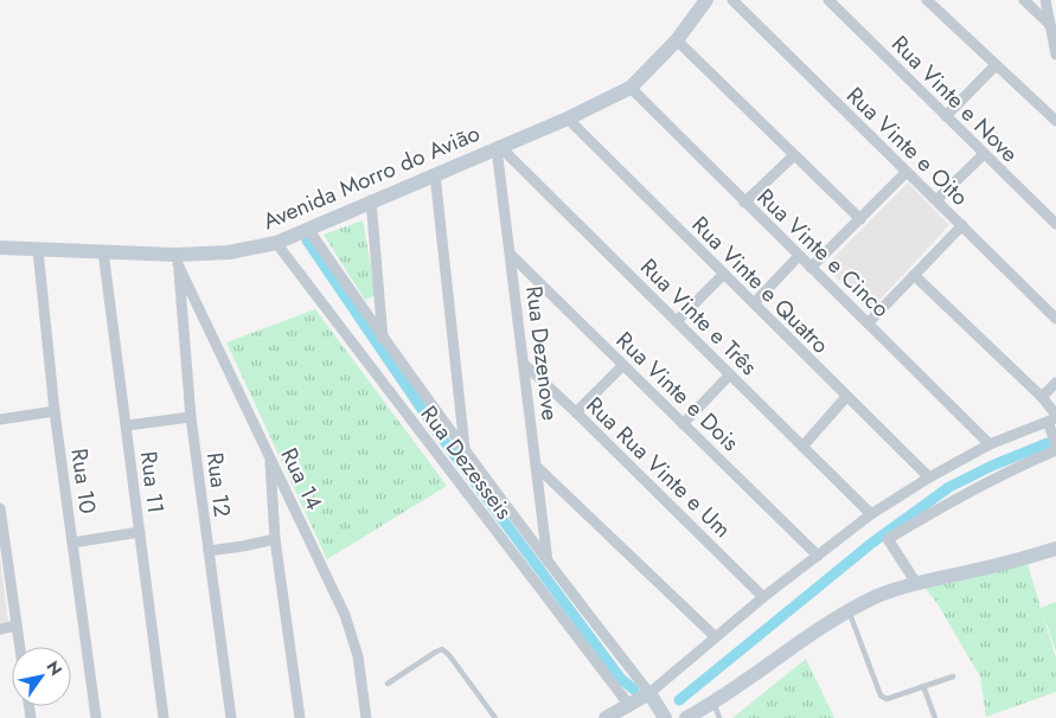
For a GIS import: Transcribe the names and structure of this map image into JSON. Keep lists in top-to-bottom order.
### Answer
{
  "streets": {
    "street": [
      "Rua Vinte e Nove",
      "Rua Vinte e Oito",
      "Avenida Morro do Avião",
      "Rua Vinte e Cinco",
      "Rua Vinte e Quatro",
      "Rua Vinte e Três",
      "Rua Dezenove",
      "Rua Vinte e Dois",
      "Rua Dezesseis",
      "Rua Rua Vinte e Um",
      "Rua 14",
      "Rua 10",
      "Rua 11",
      "Rua 12"
    ]
  },
  "crossings": [
    ["Avenida Morro do Avião", "Rua Vinte e Cinco"],
    ["Avenida Morro do Avião", "Rua Vinte e Quatro"],
    ["Avenida Morro do Avião", "Rua Vinte e Três"],
    ["Avenida Morro do Avião", "Rua Dezenove"],
    ["Avenida Morro do Avião", "Rua Dezesseis"],
    ["Avenida Morro do Avião", "Rua 14"],
    ["Avenida Morro do Avião", "Rua 10"],
    ["Avenida Morro do Avião", "Rua 11"],
    ["Avenida Morro do Avião", "Rua 12"],
    ["Rua Vinte e Três", "Rua Dezenove"],
    ["Rua Dezenove", "Rua Vinte e Dois"],
    ["Rua Dezenove", "Rua Dezesseis"],
    ["Rua Dezenove", "Rua Rua Vinte e Um"],
    ["Rua 14", "Rua 12"]
  ],
  "north": "top right"
}
